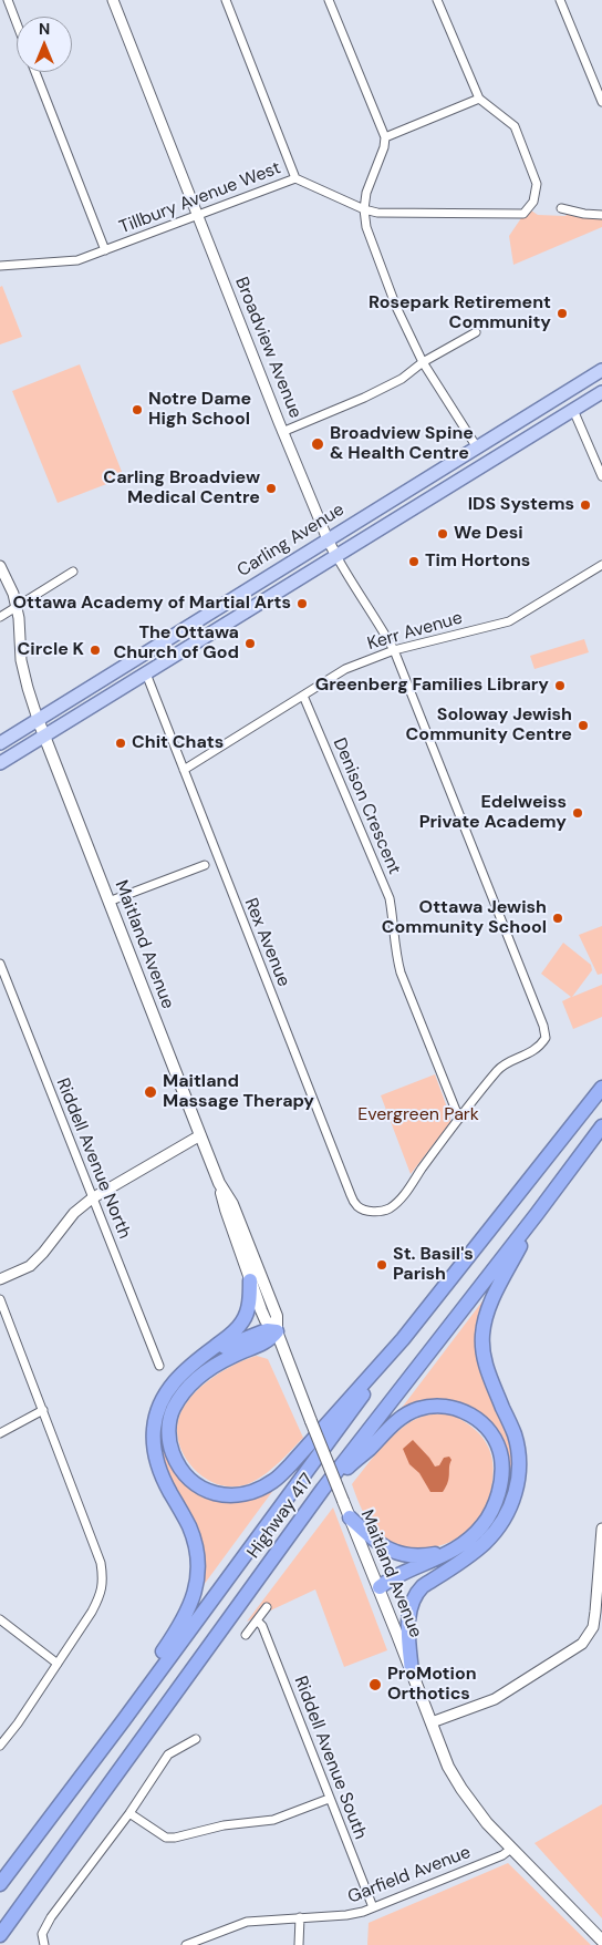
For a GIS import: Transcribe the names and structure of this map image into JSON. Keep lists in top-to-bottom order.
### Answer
{
  "streets": {
    "highway": ["Highway 417"],
    "main road": ["Carling Avenue", "Maitland Avenue"],
    "street": [
      "Tillbury Avenue West",
      "Broadview Avenue",
      "Kerr Avenue",
      "Denison Crescent",
      "Rex Avenue",
      "Riddell Avenue North",
      "Riddell Avenue South",
      "Garfield Avenue"
    ]
  },
  "crossings": [
    ["Tillbury Avenue West", "Broadview Avenue"],
    ["Broadview Avenue", "Carling Avenue"],
    ["Broadview Avenue", "Kerr Avenue"],
    ["Broadview Avenue", "Denison Crescent"],
    ["Broadview Avenue", "Rex Avenue"],
    ["Carling Avenue", "Rex Avenue"],
    ["Carling Avenue", "Maitland Avenue"],
    ["Kerr Avenue", "Denison Crescent"],
    ["Kerr Avenue", "Rex Avenue"],
    ["Denison Crescent", "Rex Avenue"],
    ["Maitland Avenue", "Garfield Avenue"],
    ["Riddell Avenue South", "Garfield Avenue"]
  ],
  "parks": ["Evergreen Park"],
  "places": [
    "Rosepark Retirement Community",
    "Notre Dame High School",
    "Broadview Spine & Health Centre",
    "Carling Broadview Medical Centre",
    "IDS Systems",
    "We Desi",
    "Tim Hortons",
    "Ottawa Academy of Martial Arts",
    "The Ottawa Church of God",
    "Circle K",
    "Greenberg Families Library",
    "Soloway Jewish Community Centre",
    "Chit Chats",
    "Edelweiss Private Academy",
    "Ottawa Jewish Community School",
    "Maitland Massage Therapy",
    "St. Basil's Parish",
    "ProMotion Orthotics"
  ],
  "north": "top"
}
